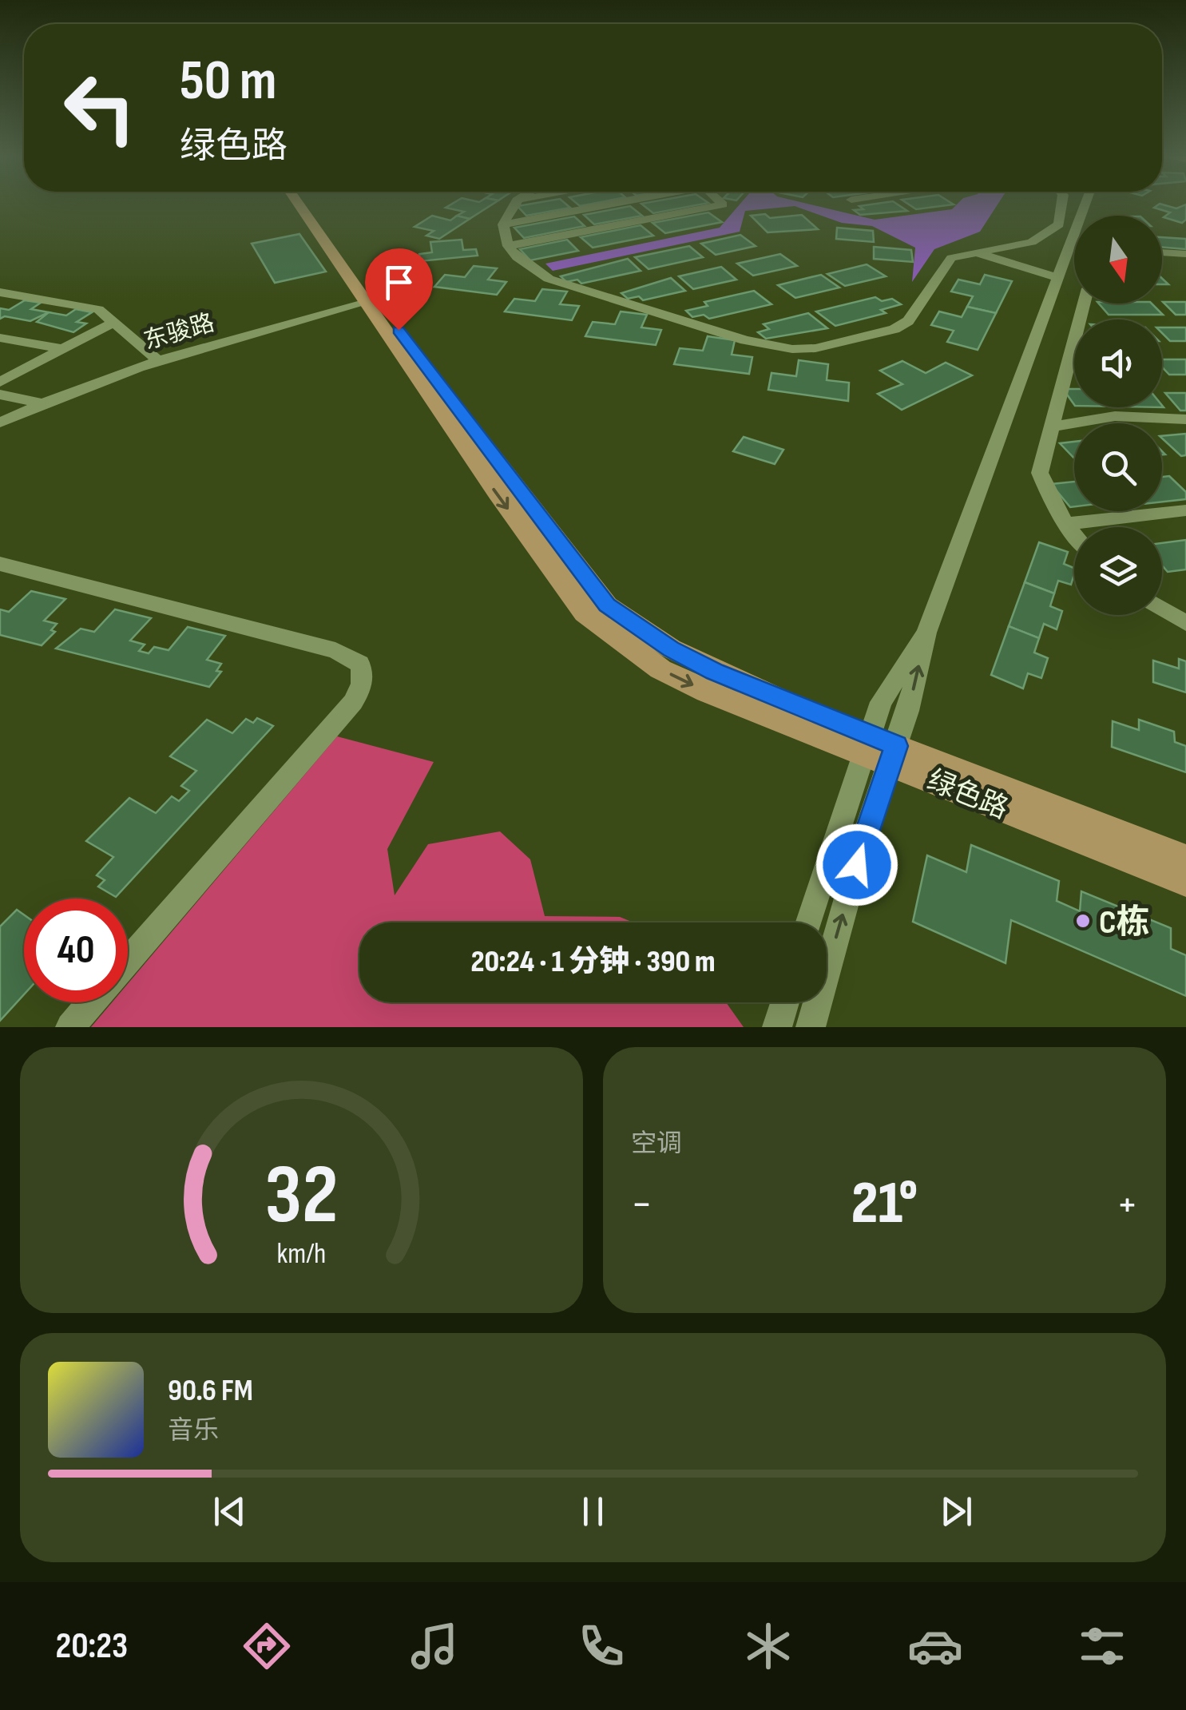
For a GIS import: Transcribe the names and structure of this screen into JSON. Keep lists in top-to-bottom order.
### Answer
{
  "streets": {
    "main road": ["绿色路"],
    "street": ["东骏路"]
  },
  "crossings": [
    ["东骏路", "绿色路"]
  ],
  "places": ["C栋"],
  "north": "bottom",
  "page": {
    "turn": ["50 m", "绿色路"],
    "limit": "40",
    "trip": "20:24 · 1 分钟 · 390 m",
    "tile": "空调",
    "heat": ["−", "21°", "+"],
    "song": ["90.6 FM", "音乐"],
    "tabs": "20:23",
    "gauge": ["32", "km/h"]
  }
}
